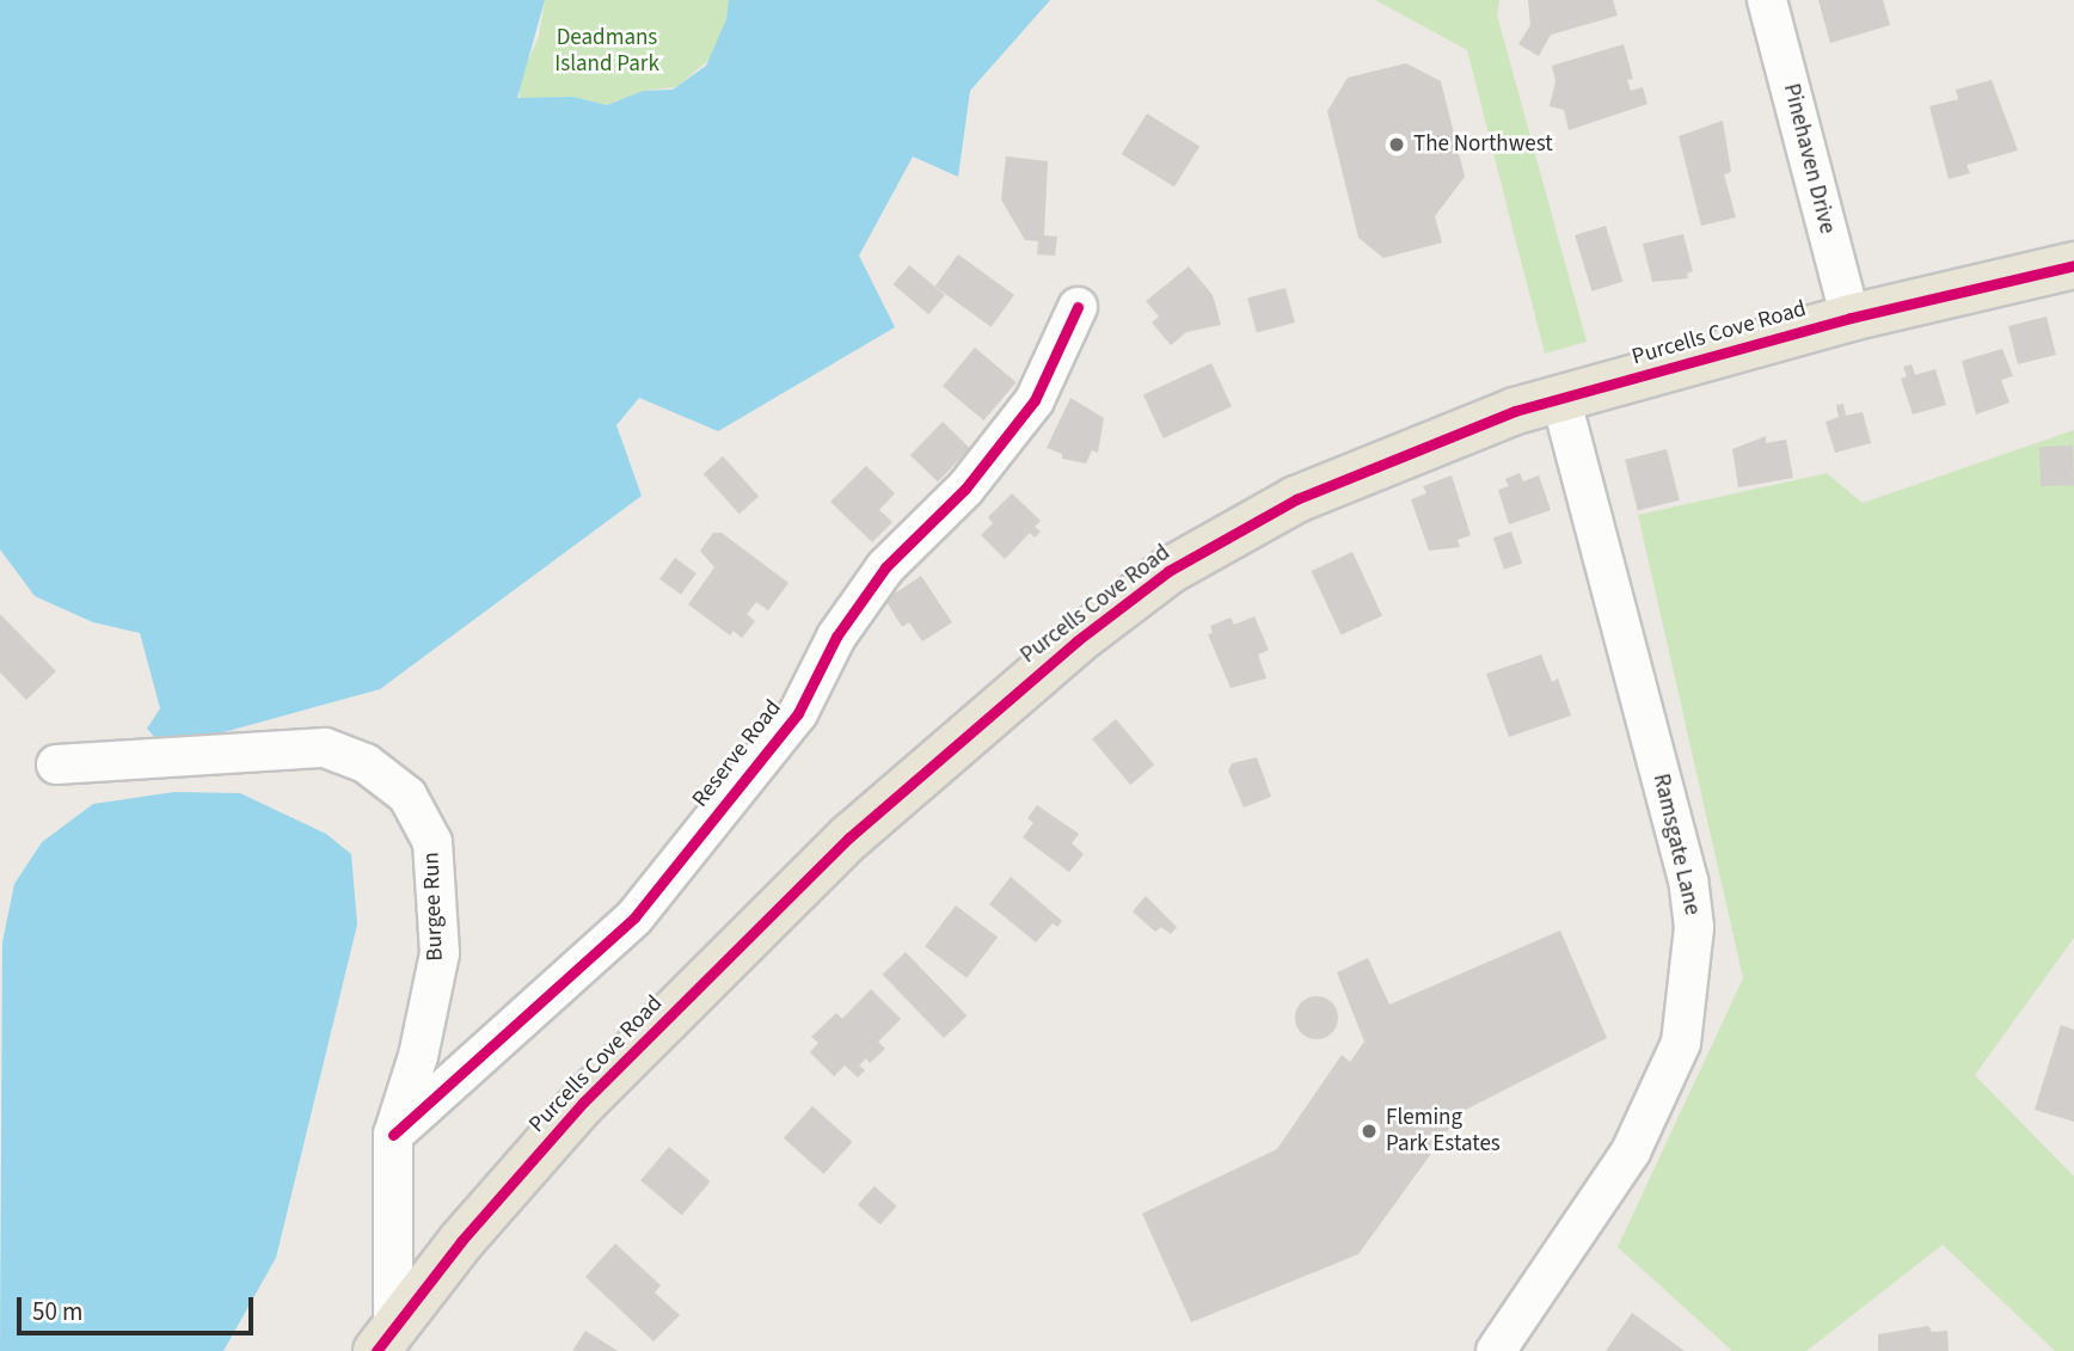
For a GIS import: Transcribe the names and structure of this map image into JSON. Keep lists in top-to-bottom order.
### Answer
{
  "streets": {
    "main road": ["Purcells Cove Road"],
    "street": [
      "Pinehaven Drive",
      "Reserve Road",
      "Ramsgate Lane",
      "Burgee Run"
    ]
  },
  "crossings": [
    ["Pinehaven Drive", "Purcells Cove Road"],
    ["Purcells Cove Road", "Ramsgate Lane"],
    ["Reserve Road", "Burgee Run"]
  ],
  "parks": ["Deadmans Island Park"],
  "places": ["The Northwest", "Fleming Park Estates"],
  "scale_bar": "50 m"
}
